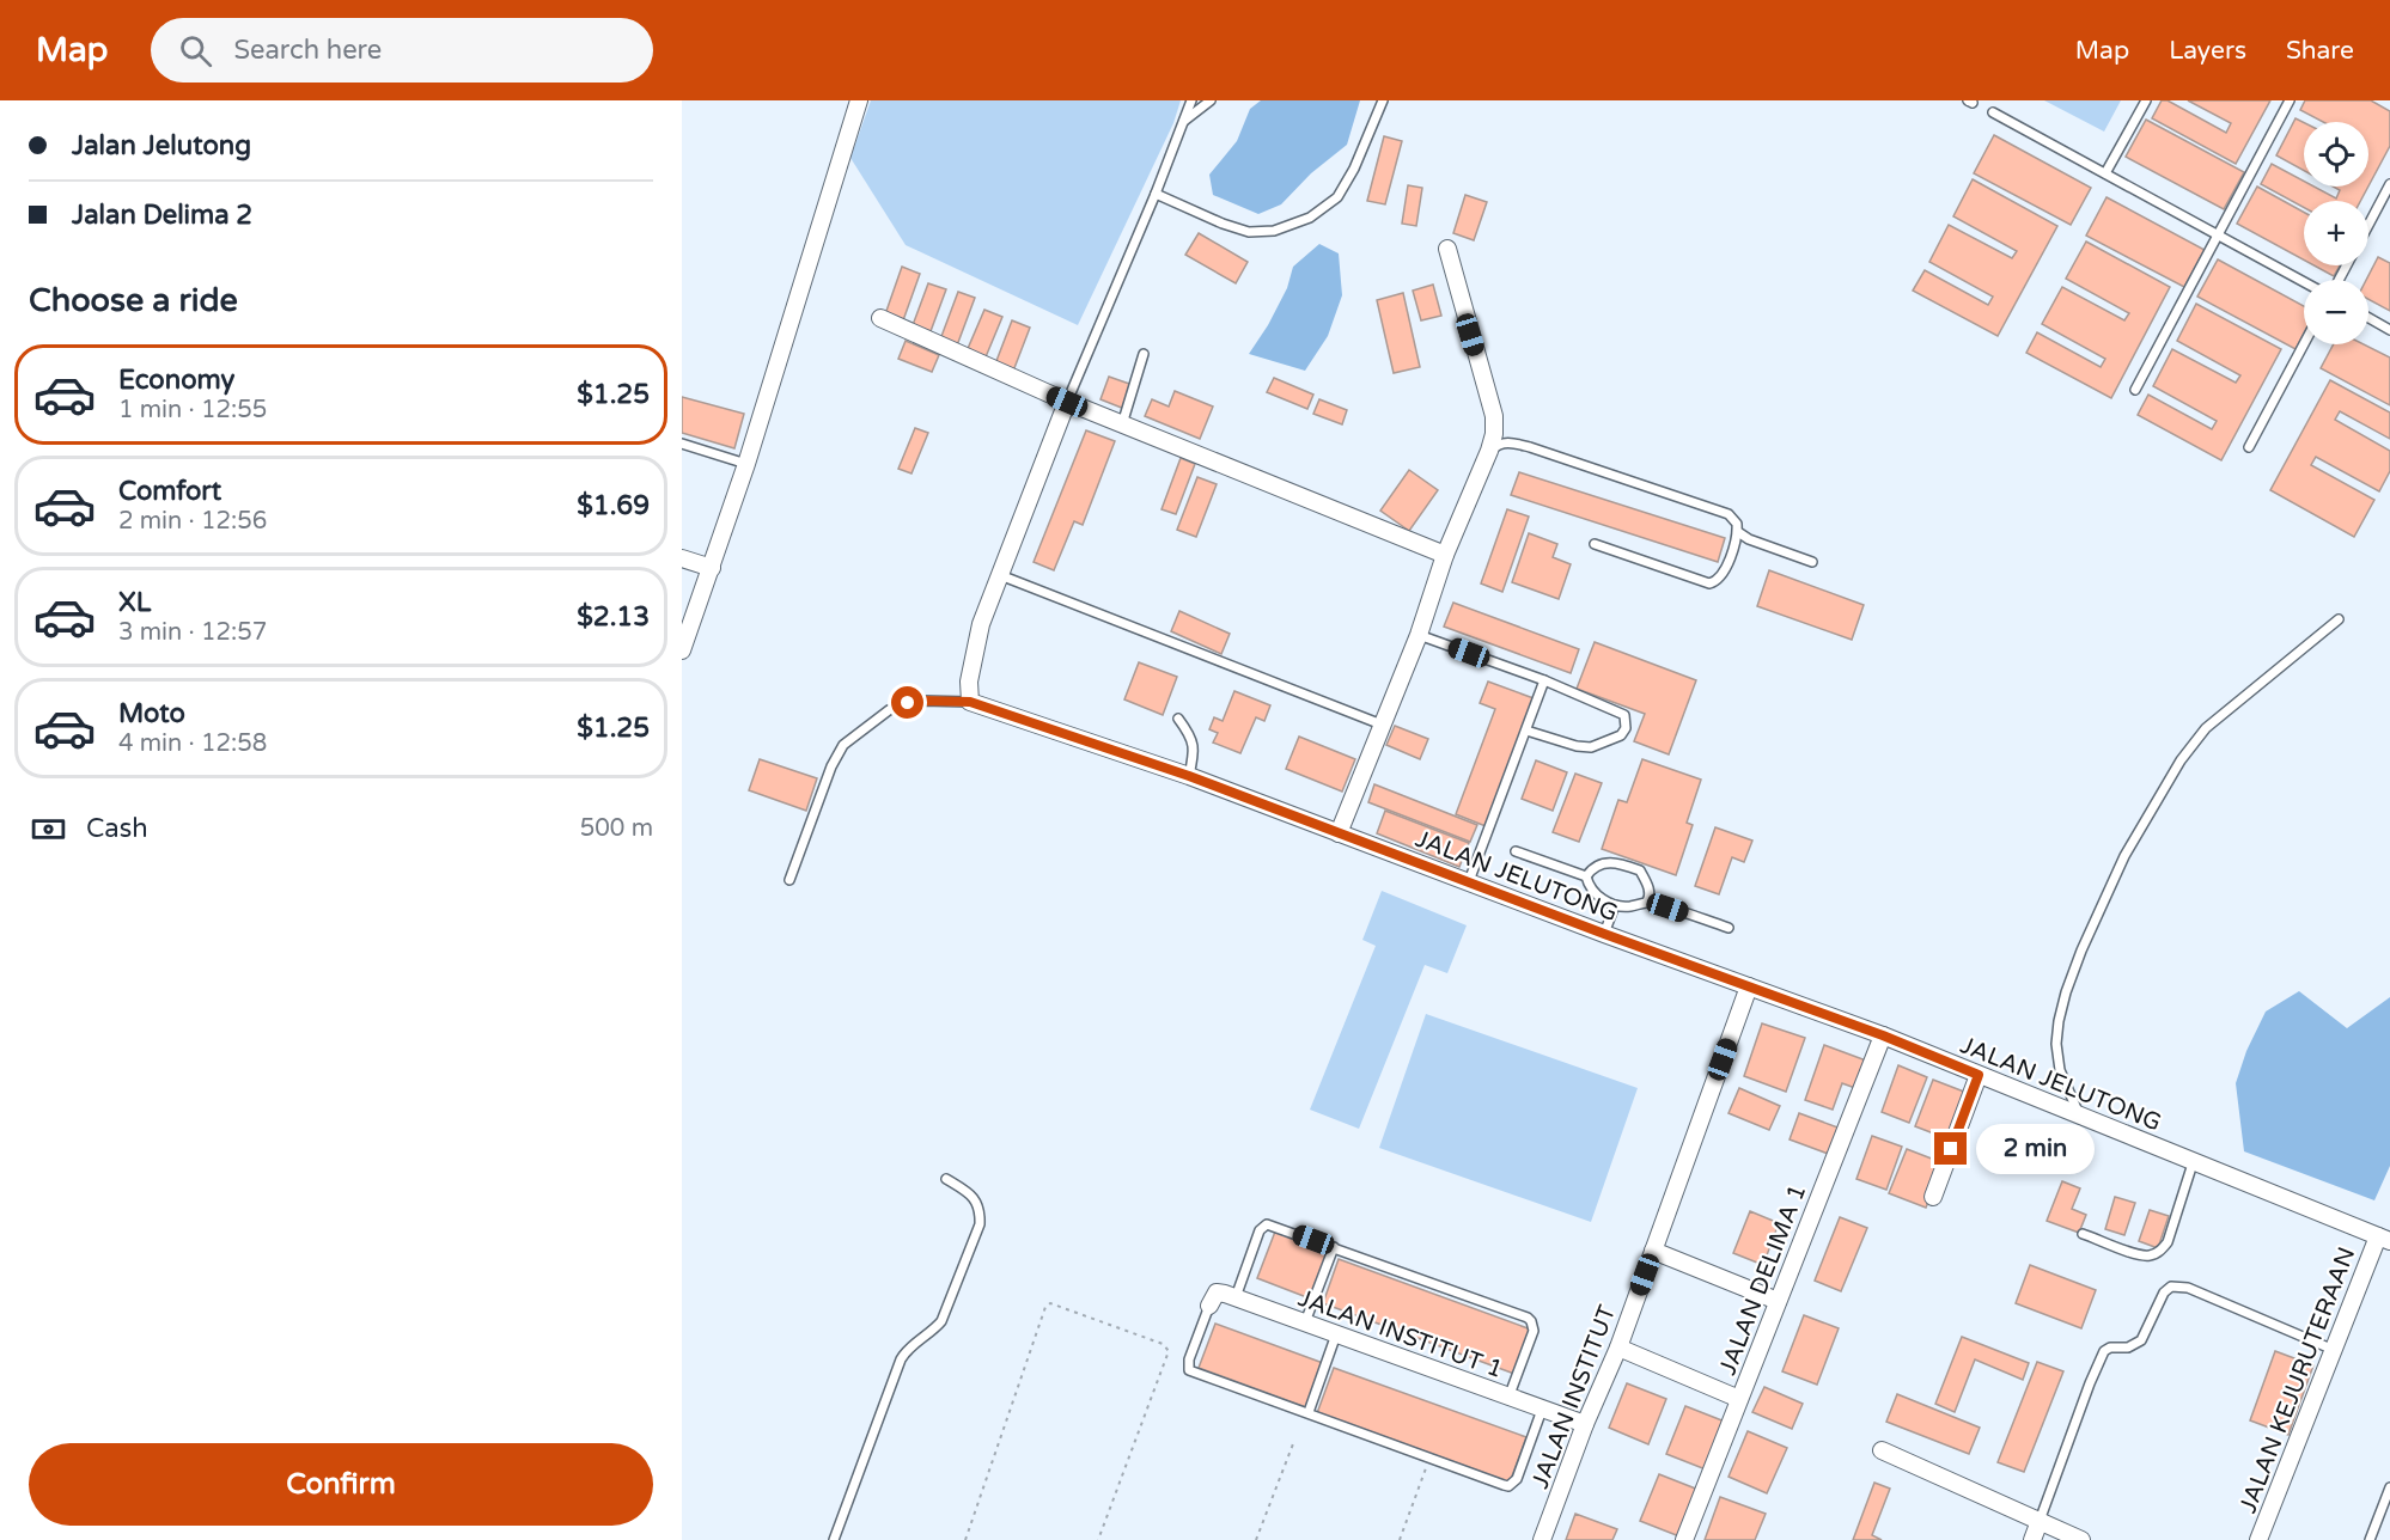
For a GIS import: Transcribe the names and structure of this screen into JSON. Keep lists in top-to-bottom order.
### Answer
{
  "streets": {
    "street": [
      "JALAN JELUTONG",
      "JALAN DELIMA 1",
      "JALAN INSTITUT 1",
      "JALAN KEJURUTERAAN",
      "JALAN INSTITUT"
    ]
  },
  "crossings": [
    ["JALAN JELUTONG", "JALAN DELIMA 1"],
    ["JALAN JELUTONG", "JALAN KEJURUTERAAN"],
    ["JALAN JELUTONG", "JALAN INSTITUT"],
    ["JALAN INSTITUT 1", "JALAN INSTITUT"]
  ],
  "page": {
    "header": "Map",
    "search": "Search here",
    "nav": ["Map", "Layers", "Share"],
    "banner": ["Jalan Jelutong", "Jalan Delima 2"],
    "map_buttons": ["+", "−"],
    "heading": "Choose a ride",
    "list": [
      {
        "name": "Economy",
        "note": "1 min · 12:55",
        "value": "$1.25"
      },
      {
        "name": "Comfort",
        "note": "2 min · 12:56",
        "value": "$1.69"
      },
      {
        "name": "XL",
        "note": "3 min · 12:57",
        "value": "$2.13"
      },
      {
        "name": "Moto",
        "note": "4 min · 12:58",
        "value": "$1.25"
      }
    ],
    "pay": ["Cash", "500 m"],
    "bubble": "2 min",
    "buttons": "Confirm"
  }
}
